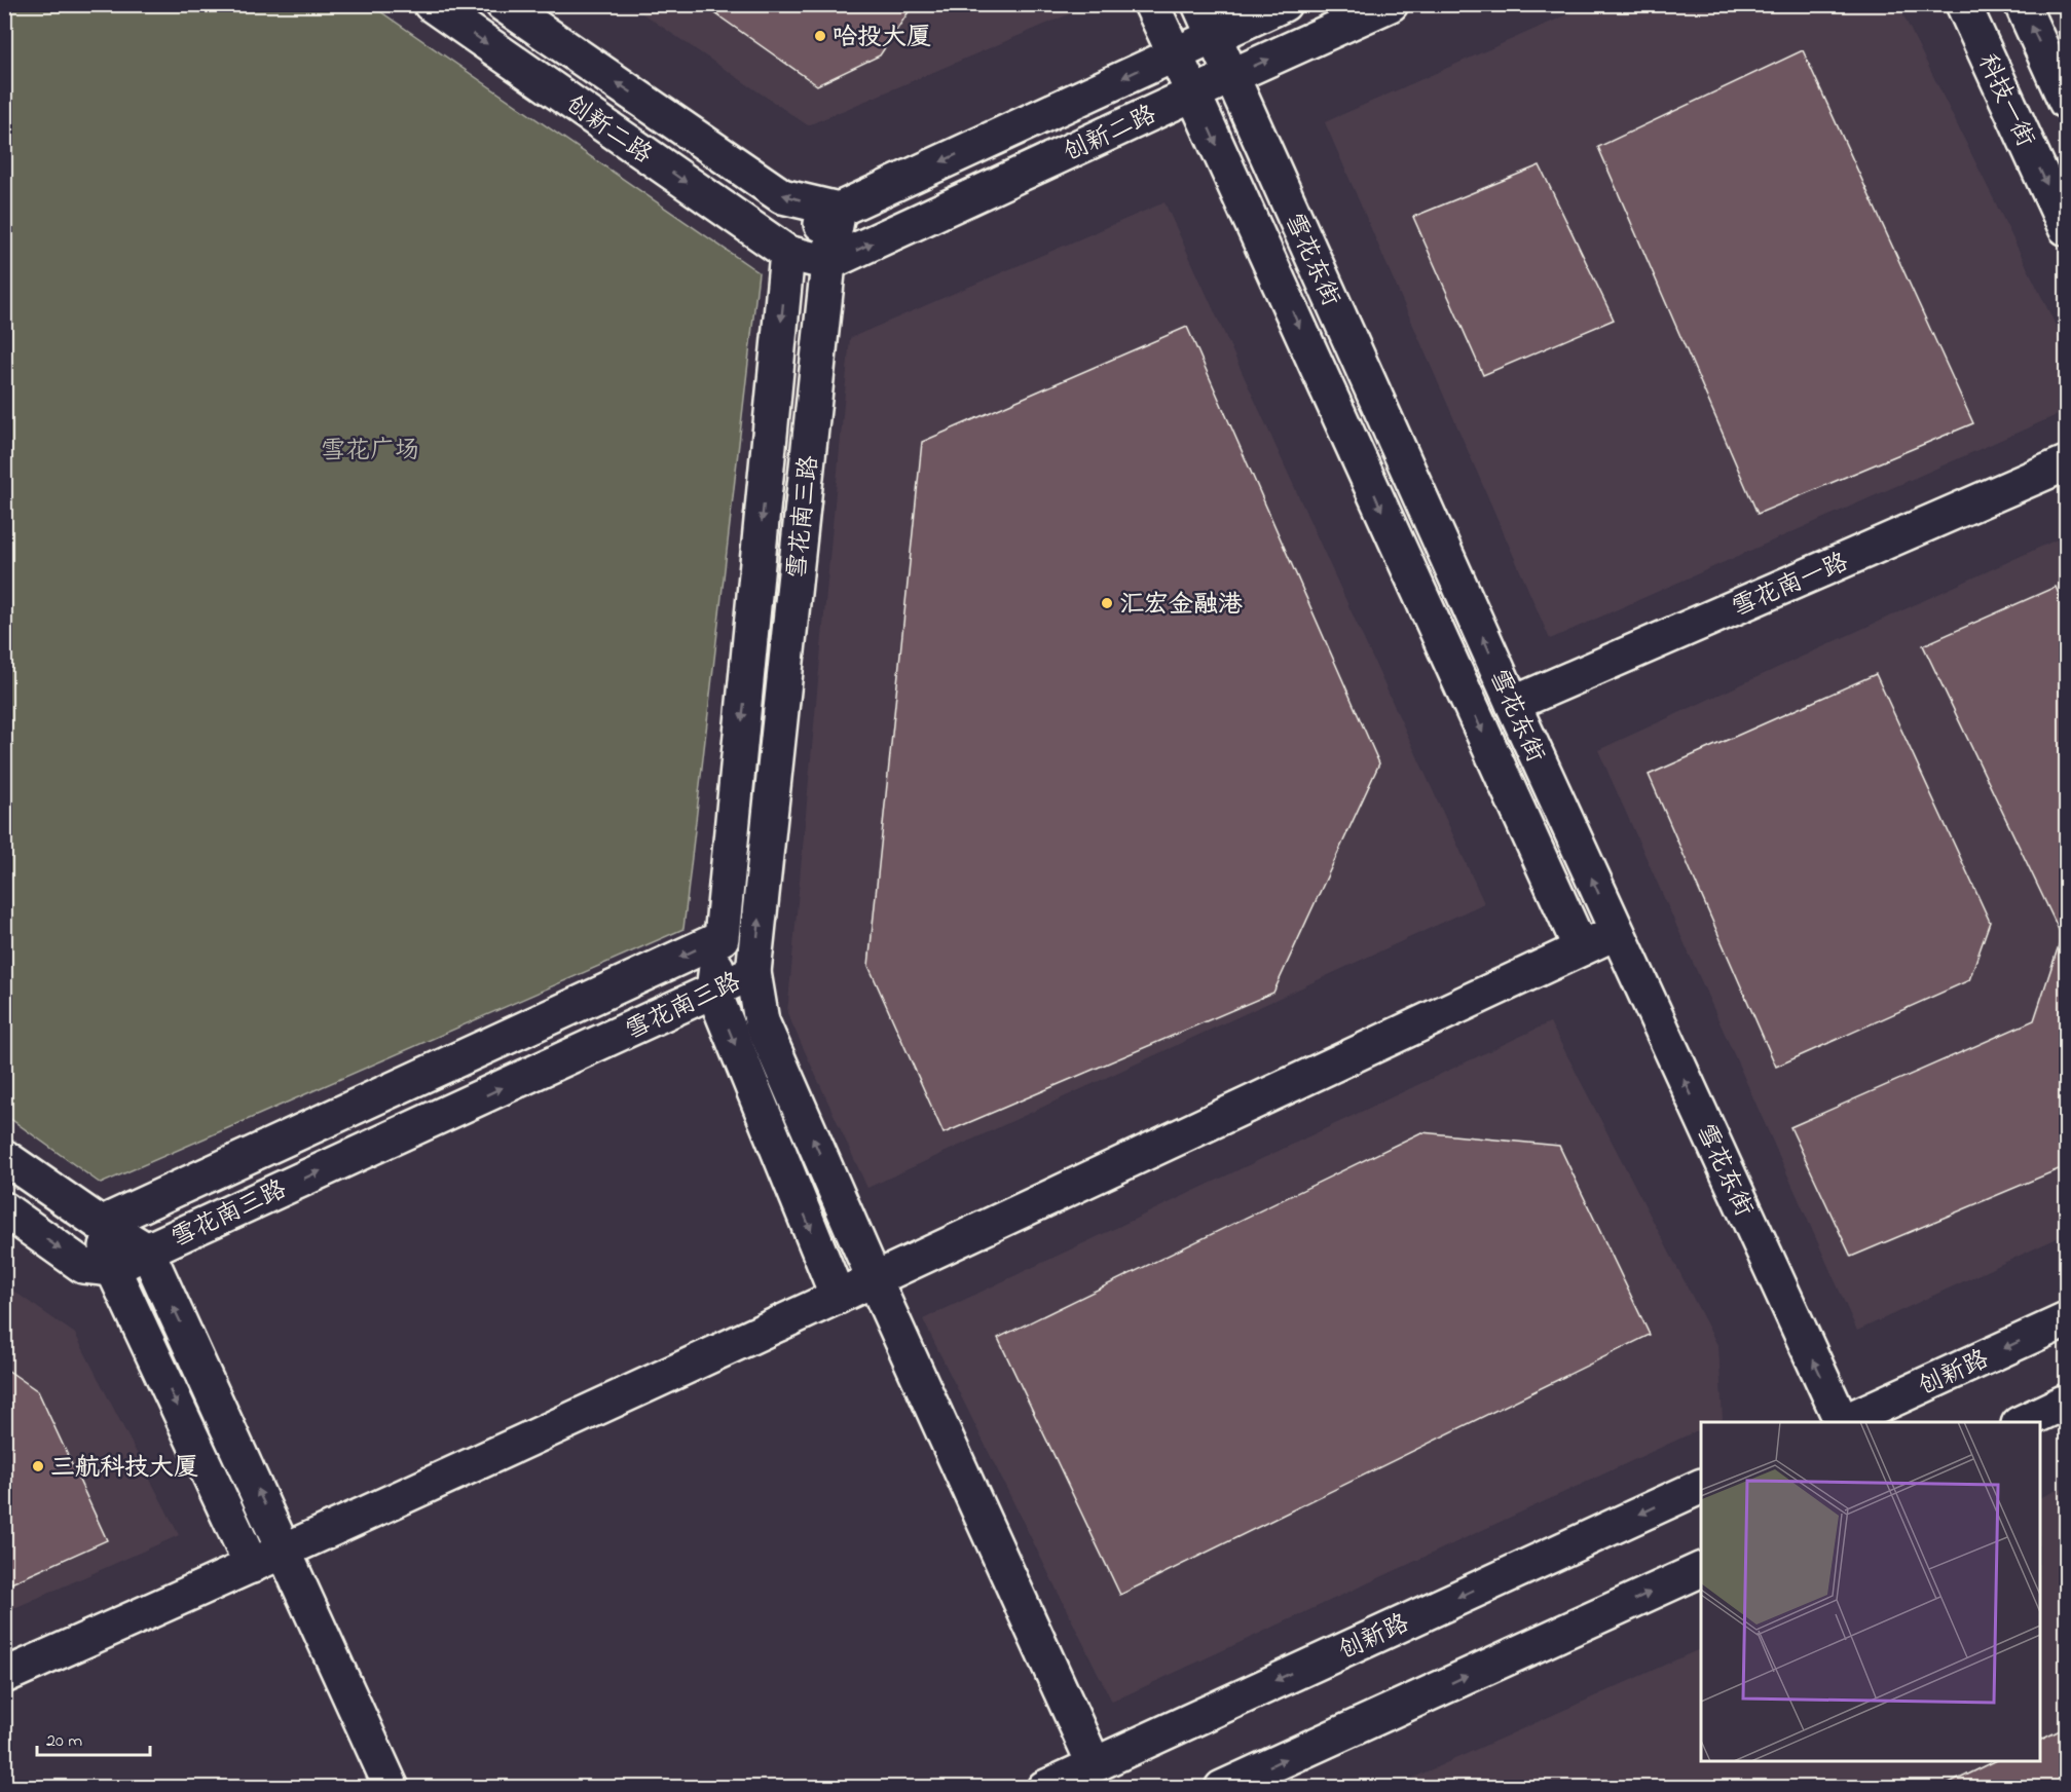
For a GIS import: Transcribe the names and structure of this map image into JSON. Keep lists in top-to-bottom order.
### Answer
{
  "streets": {
    "street": [
      "科技一街",
      "创新二路",
      "雪花东街",
      "雪花南三路",
      "雪花南一路",
      "创新路"
    ]
  },
  "crossings": [
    ["创新二路", "雪花东街"],
    ["创新二路", "雪花南三路"],
    ["雪花东街", "雪花南一路"]
  ],
  "parks": ["雪花广场"],
  "places": ["哈投大厦", "汇宏金融港", "三航科技大厦"],
  "scale_bar": "20 m"
}
